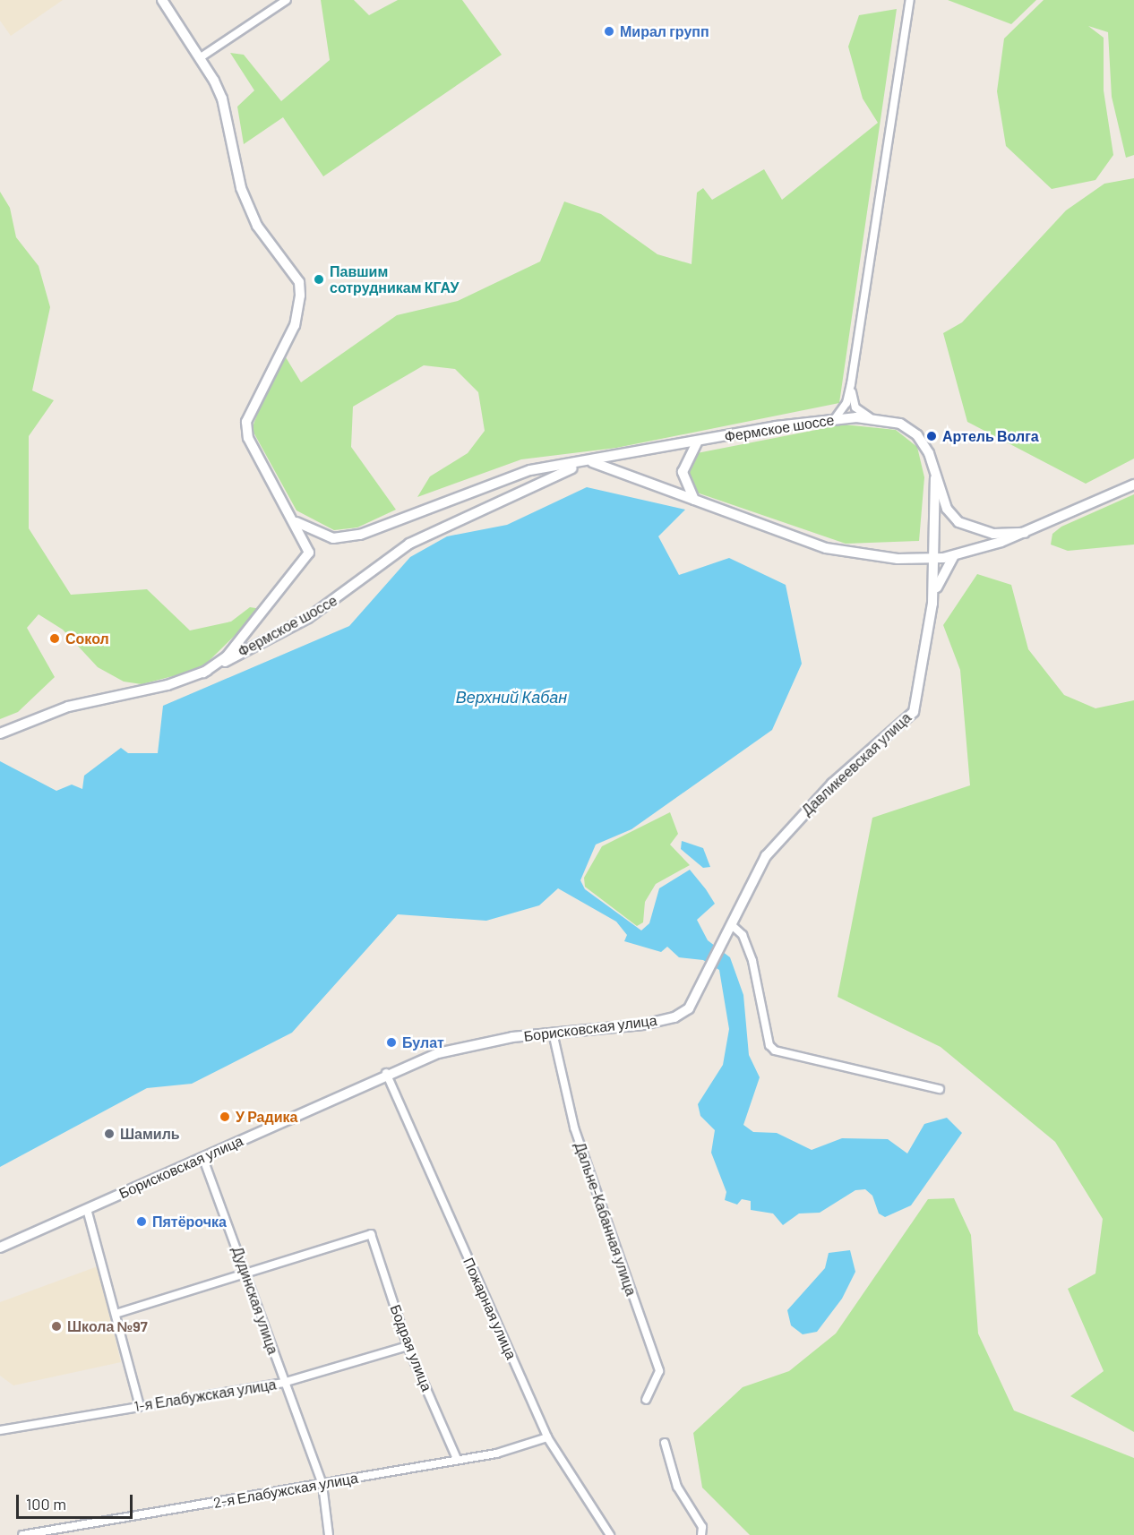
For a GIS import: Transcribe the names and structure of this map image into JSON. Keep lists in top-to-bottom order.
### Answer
{
  "streets": {
    "street": [
      "Фермское шоссе",
      "Давликеевская улица",
      "Борисковская улица",
      "Дальне-Кабанная улица",
      "Дудинская улица",
      "Пожарная улица",
      "Бодрая улица",
      "1-я Елабужская улица",
      "2-я Елабужская улица"
    ]
  },
  "crossings": [
    ["Фермское шоссе", "Давликеевская улица"],
    ["Давликеевская улица", "Борисковская улица"],
    ["Борисковская улица", "Дальне-Кабанная улица"],
    ["Борисковская улица", "Дудинская улица"],
    ["Борисковская улица", "Пожарная улица"],
    ["Дудинская улица", "Бодрая улица"],
    ["Дудинская улица", "1-я Елабужская улица"],
    ["Дудинская улица", "2-я Елабужская улица"],
    ["Пожарная улица", "2-я Елабужская улица"],
    ["Бодрая улица", "1-я Елабужская улица"],
    ["Бодрая улица", "2-я Елабужская улица"]
  ],
  "water": ["Верхний Кабан"],
  "places": [
    "Мирал групп",
    "Павшим сотрудникам КГАУ",
    "Артель Волга",
    "Сокол",
    "Булат",
    "У Радика",
    "Шамиль",
    "Пятёрочка",
    "Школа №97"
  ],
  "scale_bar": "100 m"
}
